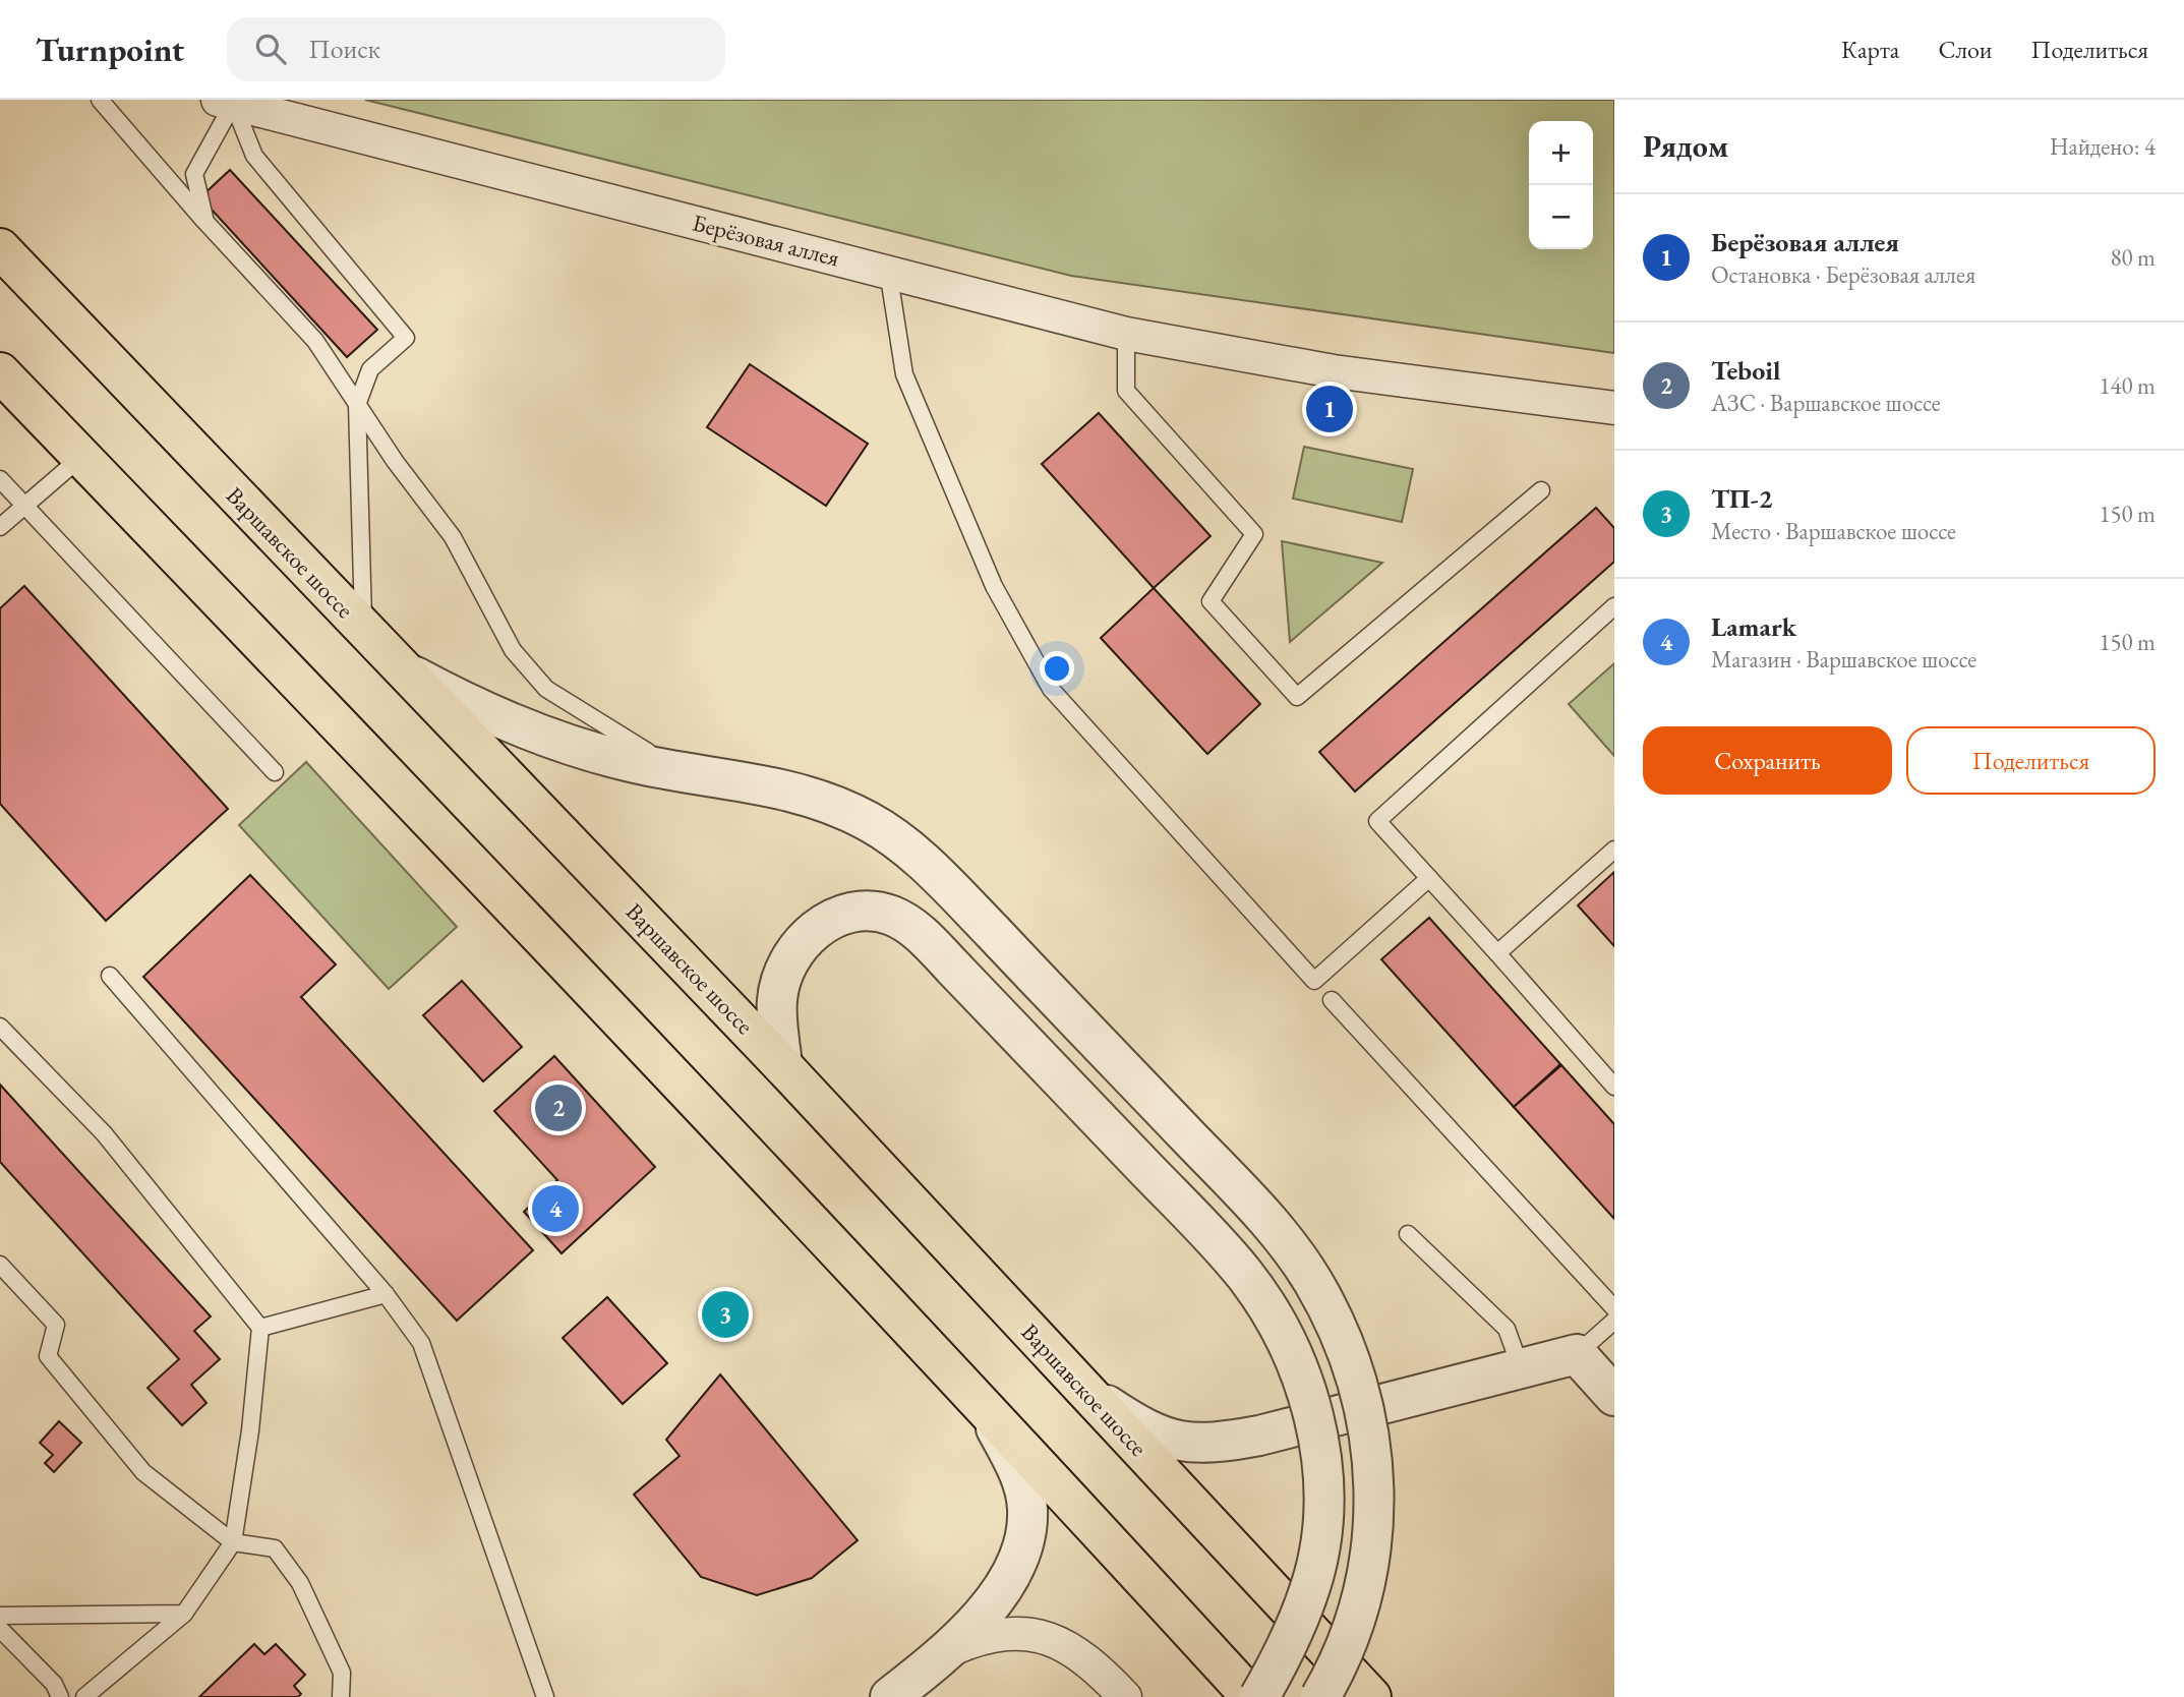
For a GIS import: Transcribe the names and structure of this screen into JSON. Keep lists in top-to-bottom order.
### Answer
{
  "streets": {
    "main road": ["Варшавское шоссе"],
    "street": ["Берёзовая аллея"]
  },
  "page": {
    "header": "Turnpoint",
    "search": "Поиск",
    "nav": ["Карта", "Слои", "Поделиться"],
    "heading": ["Рядом", "Найдено: 4"],
    "map_buttons": ["+", "−"],
    "list": [
      {
        "mark": "1",
        "name": "Берёзовая аллея",
        "note": "Остановка · Берёзовая аллея",
        "value": "80 m"
      },
      {
        "mark": "2",
        "name": "Teboil",
        "note": "АЗС · Варшавское шоссе",
        "value": "140 m"
      },
      {
        "mark": "3",
        "name": "ТП-2",
        "note": "Место · Варшавское шоссе",
        "value": "150 m"
      },
      {
        "mark": "4",
        "name": "Lamark",
        "note": "Магазин · Варшавское шоссе",
        "value": "150 m"
      }
    ],
    "pins": [
      "1",
      "2",
      "4",
      "3"
    ],
    "buttons": ["Сохранить", "Поделиться"]
  }
}
